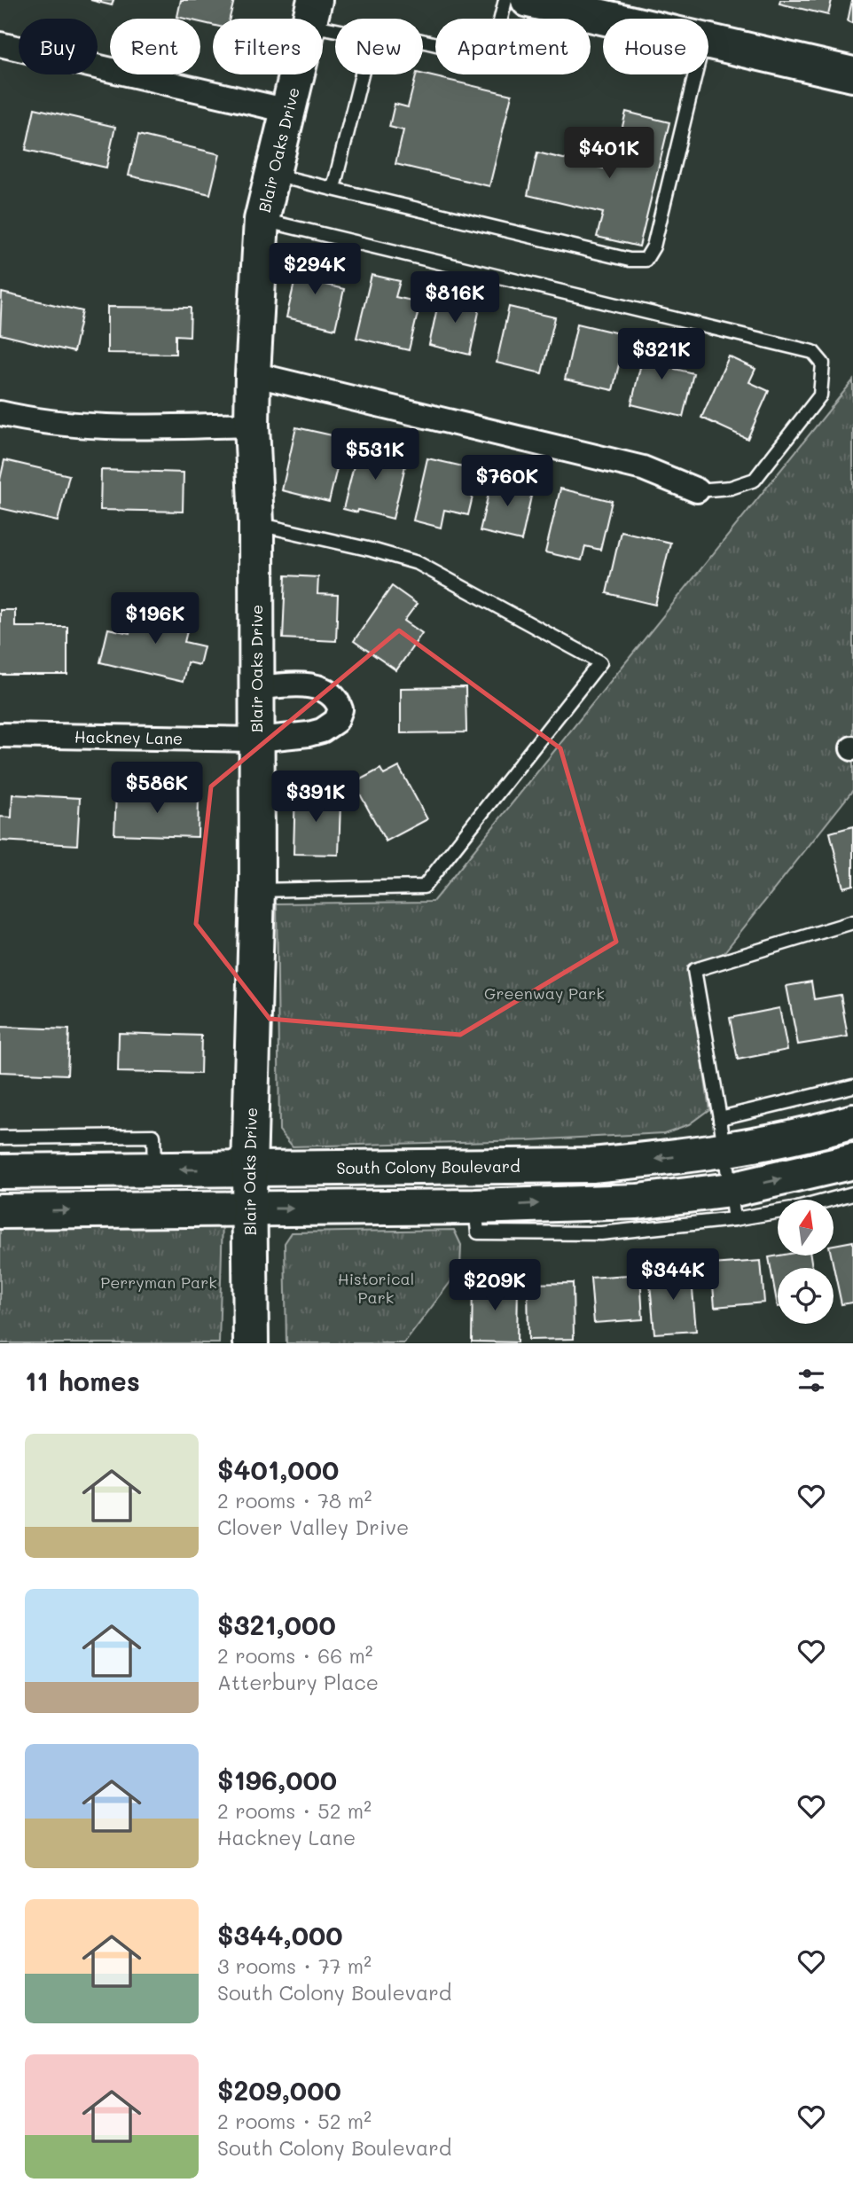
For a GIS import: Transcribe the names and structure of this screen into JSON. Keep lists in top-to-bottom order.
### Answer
{
  "streets": {
    "main road": ["Blair Oaks Drive", "South Colony Boulevard"],
    "street": ["Hackney Lane"]
  },
  "crossings": [
    ["Blair Oaks Drive", "Hackney Lane"],
    ["Blair Oaks Drive", "South Colony Boulevard"]
  ],
  "parks": ["Greenway Park", "Historical Park", "Perryman Park"],
  "north": "top",
  "page": {
    "chip": [
      "Buy",
      "Rent",
      "Filters",
      "New",
      "Apartment",
      "House"
    ],
    "price": [
      "$401K",
      "$294K",
      "$816K",
      "$321K",
      "$531K",
      "$760K",
      "$196K",
      "$586K",
      "$391K",
      "$344K",
      "$209K"
    ],
    "heading": "11 homes",
    "list": [
      {
        "name": "$401,000",
        "note": "2 rooms · 78 m² · Clover Valley Drive"
      },
      {
        "name": "$321,000",
        "note": "2 rooms · 66 m² · Atterbury Place"
      },
      {
        "name": "$196,000",
        "note": "2 rooms · 52 m² · Hackney Lane"
      },
      {
        "name": "$344,000",
        "note": "3 rooms · 77 m² · South Colony Boulevard"
      },
      {
        "name": "$209,000",
        "note": "2 rooms · 52 m² · South Colony Boulevard"
      }
    ]
  }
}
